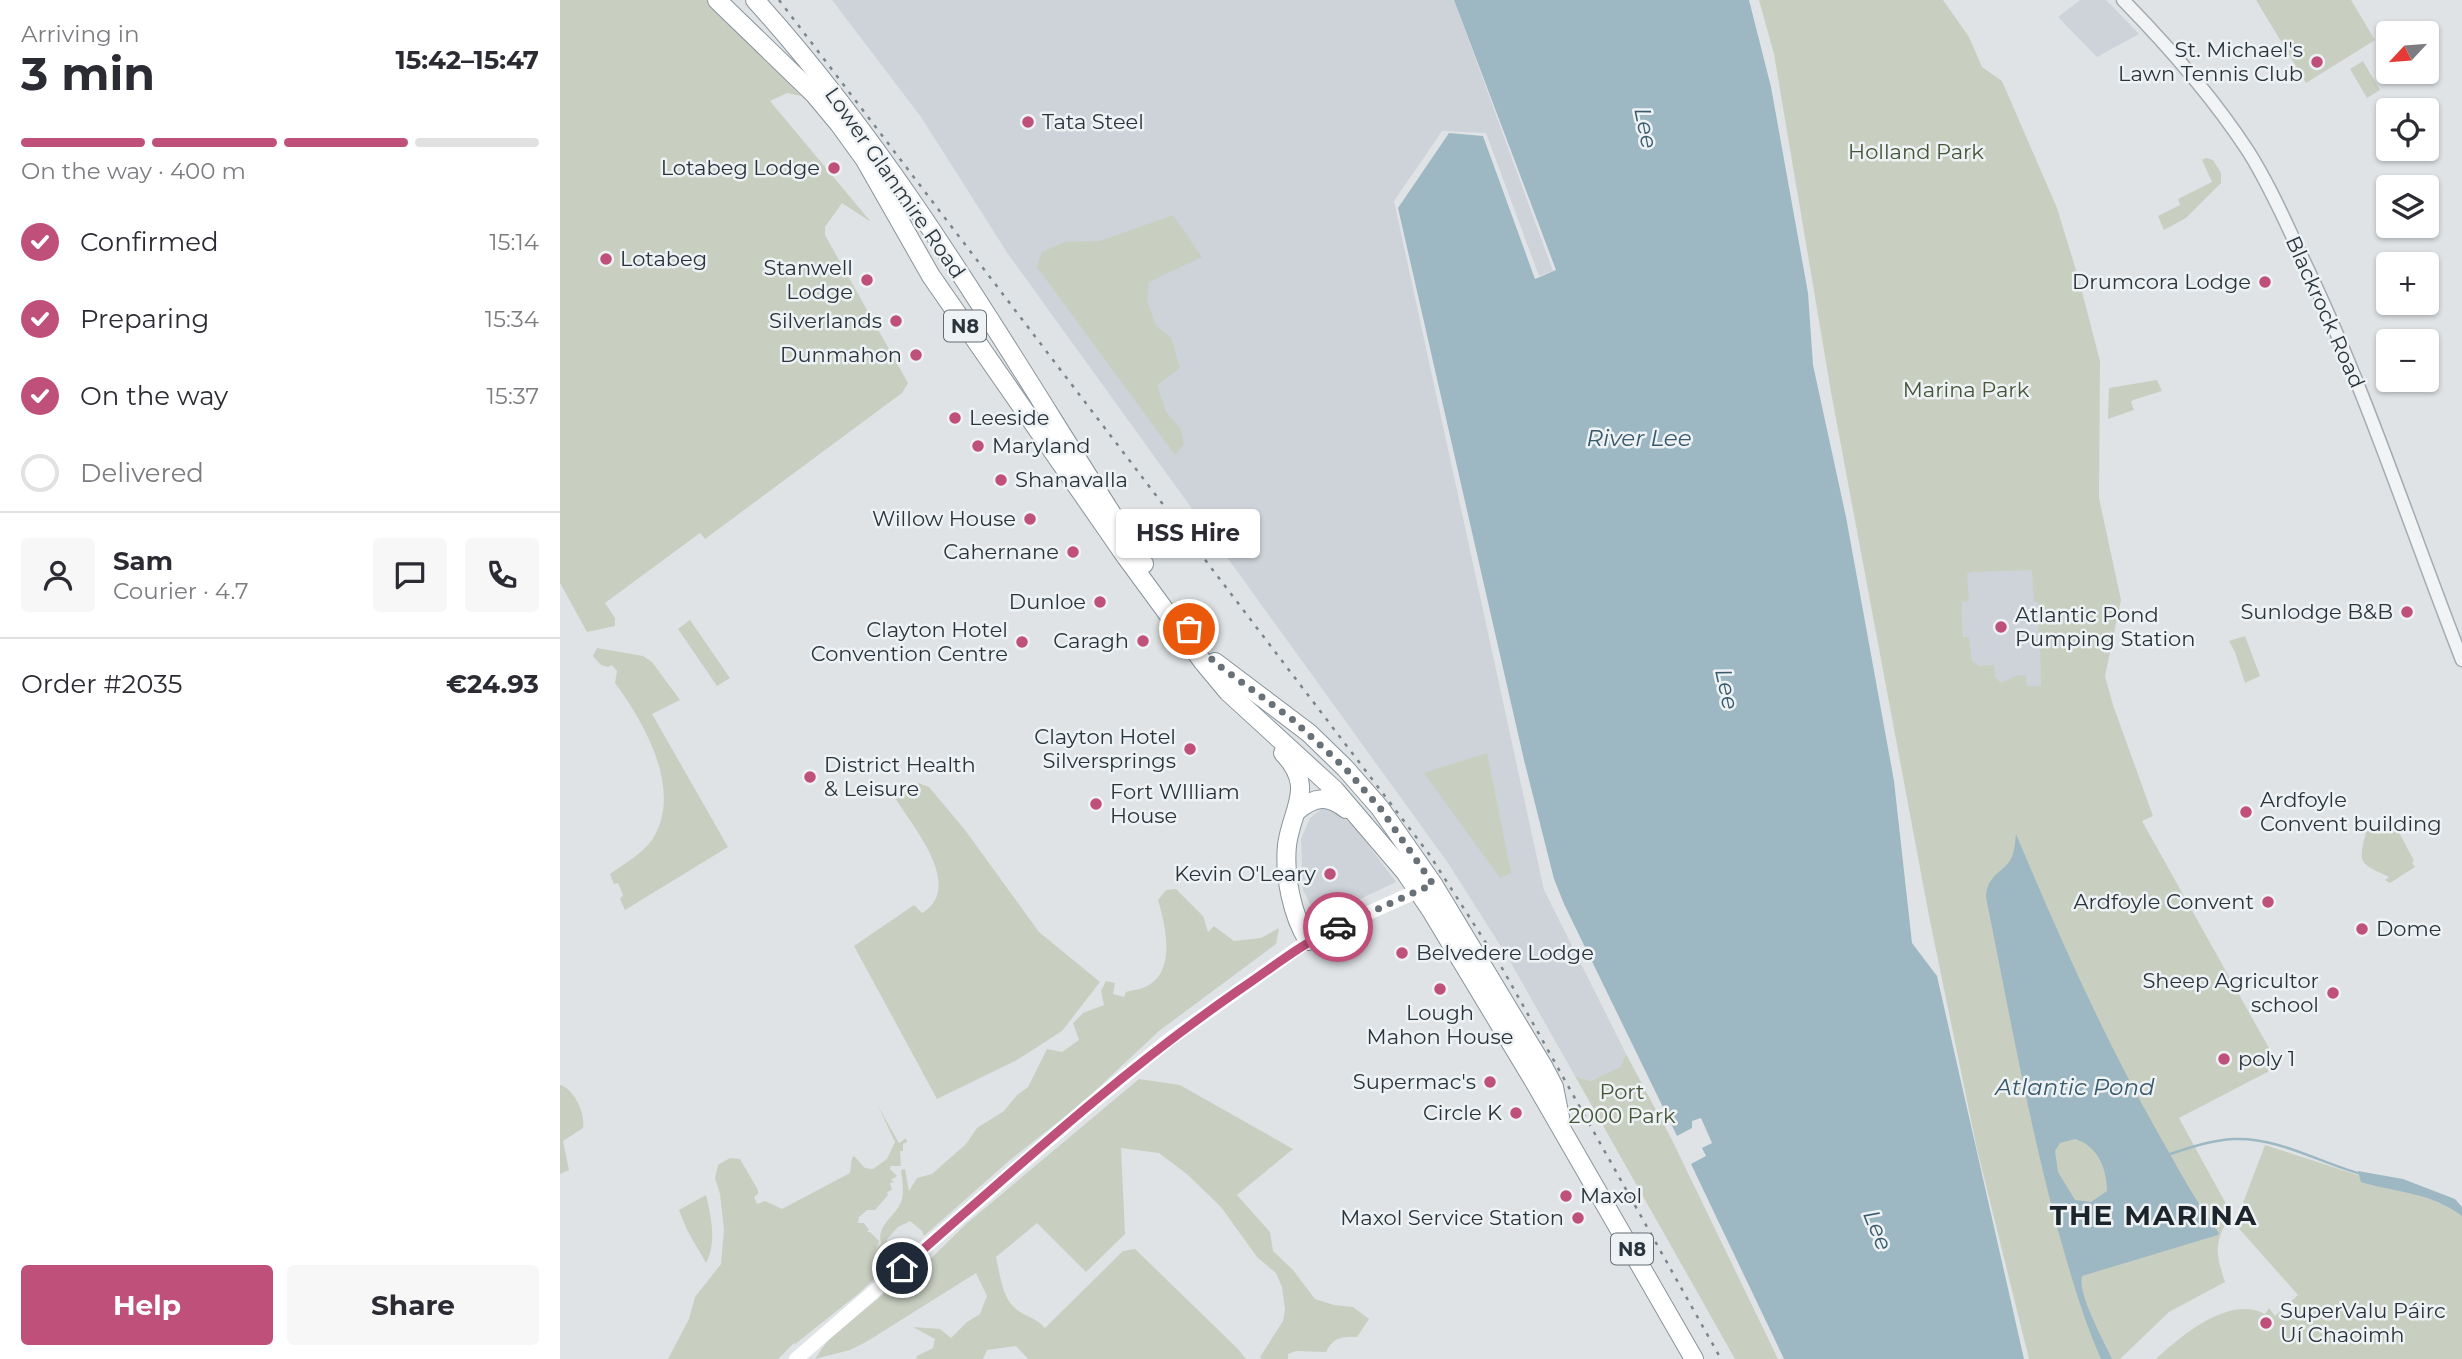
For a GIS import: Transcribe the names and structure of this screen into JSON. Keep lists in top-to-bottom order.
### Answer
{
  "streets": {
    "highway": ["Lower Glanmire Road", "N8"],
    "street": ["Blackrock Road"]
  },
  "crossings": [
    ["Lower Glanmire Road", "N8"]
  ],
  "districts": ["THE MARINA"],
  "water": ["Lee", "River Lee", "Atlantic Pond"],
  "parks": ["Holland Park", "Marina Park", "Port 2000 Park"],
  "places": [
    "St. Michael's Lawn Tennis Club",
    "Tata Steel",
    "Lotabeg Lodge",
    "Lotabeg",
    "Stanwell Lodge",
    "Drumcora Lodge",
    "Silverlands",
    "Dunmahon",
    "Leeside",
    "Maryland",
    "Shanavalla",
    "Willow House",
    "Cahernane",
    "Dunloe",
    "Sunlodge B&B",
    "Atlantic Pond Pumping Station",
    "HSS Hire",
    "Caragh",
    "Clayton Hotel Convention Centre",
    "Clayton Hotel Silversprings",
    "District Health & Leisure",
    "Fort WIlliam House",
    "Ardfoyle Convent building",
    "Kevin O'Leary",
    "Ardfoyle Convent",
    "Dome",
    "Belvedere Lodge",
    "Lough Mahon House",
    "Sheep Agricultor school",
    "poly 1",
    "Supermac's",
    "Circle K",
    "Maxol",
    "Maxol Service Station",
    "SuperValu Páirc Uí Chaoimh"
  ],
  "north": "bottom left",
  "page": {
    "heading": ["3 min", "Arriving in", "15:42–15:47"],
    "panel": [
      "Sam",
      "Courier · 4.7",
      "Order #2035",
      "€24.93"
    ],
    "map_buttons": ["+", "−"],
    "bar": "On the way · 400 m",
    "list": [
      ["Confirmed", "15:14"],
      ["Preparing", "15:34"],
      ["On the way", "15:37"],
      "Delivered"
    ],
    "bubble": "HSS Hire",
    "buttons": ["Help", "Share"]
  }
}
